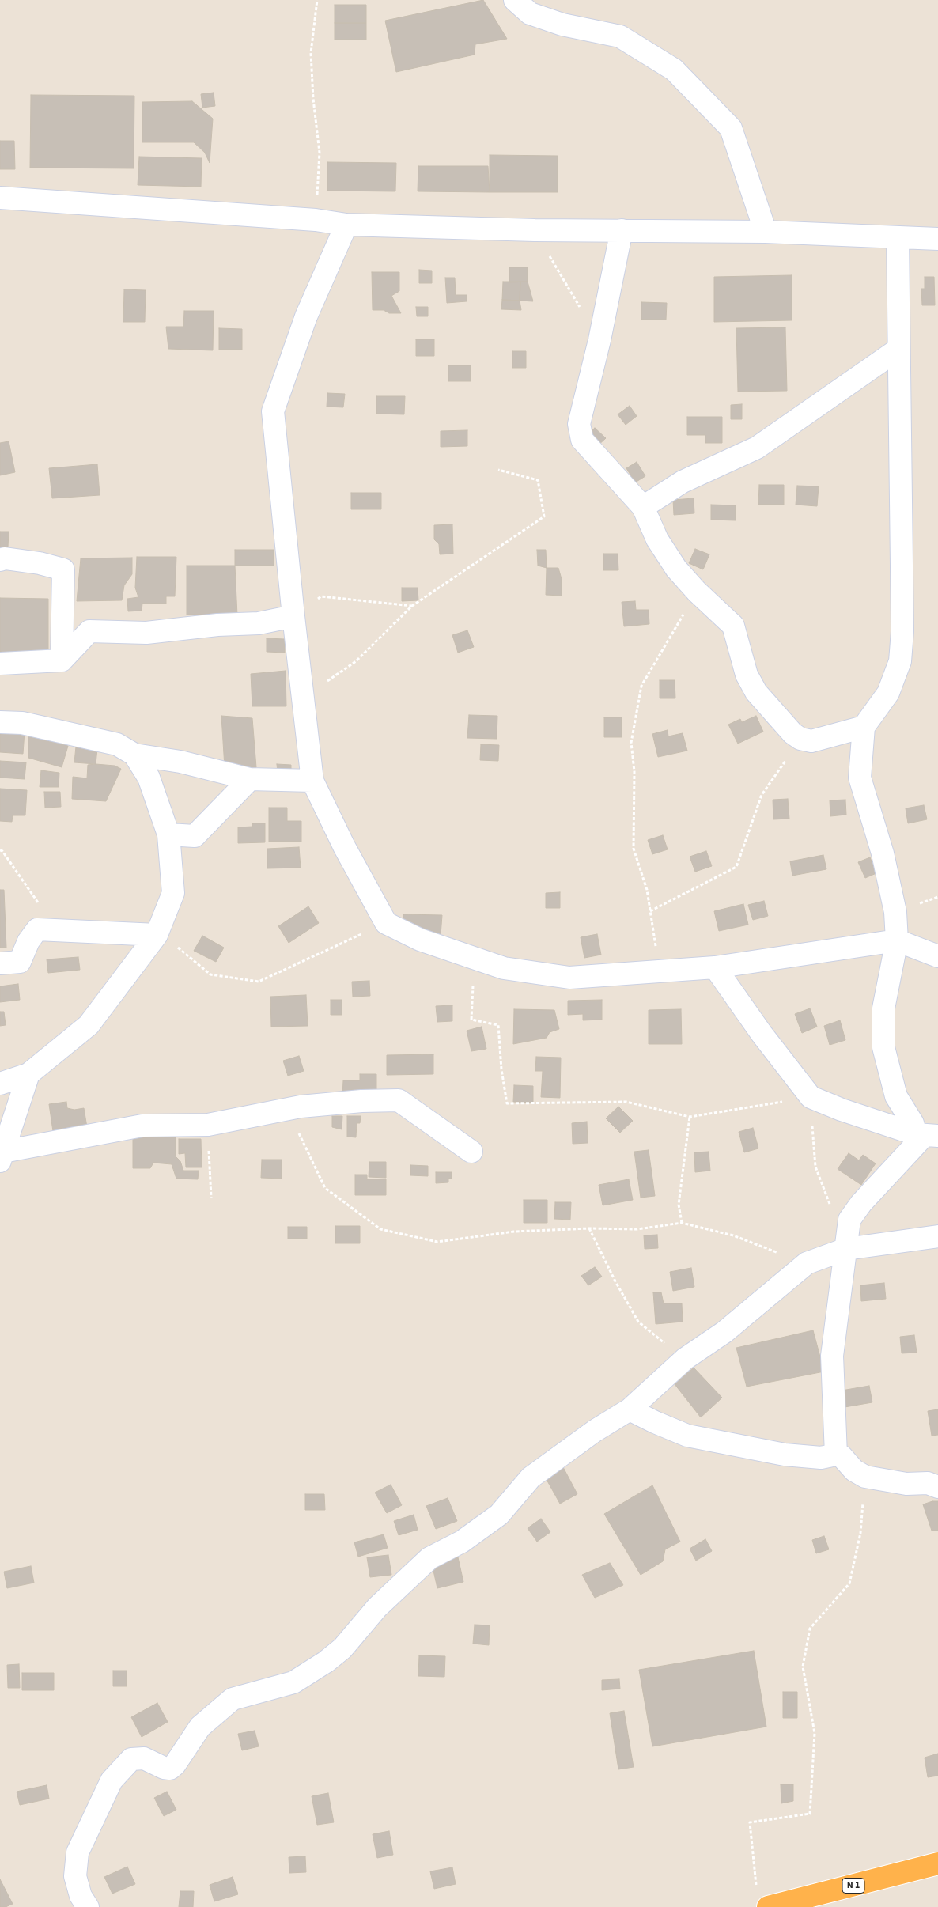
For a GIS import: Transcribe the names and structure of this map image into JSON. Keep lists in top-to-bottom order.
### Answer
{
  "streets": {
    "highway": ["N 1"]
  }
}
